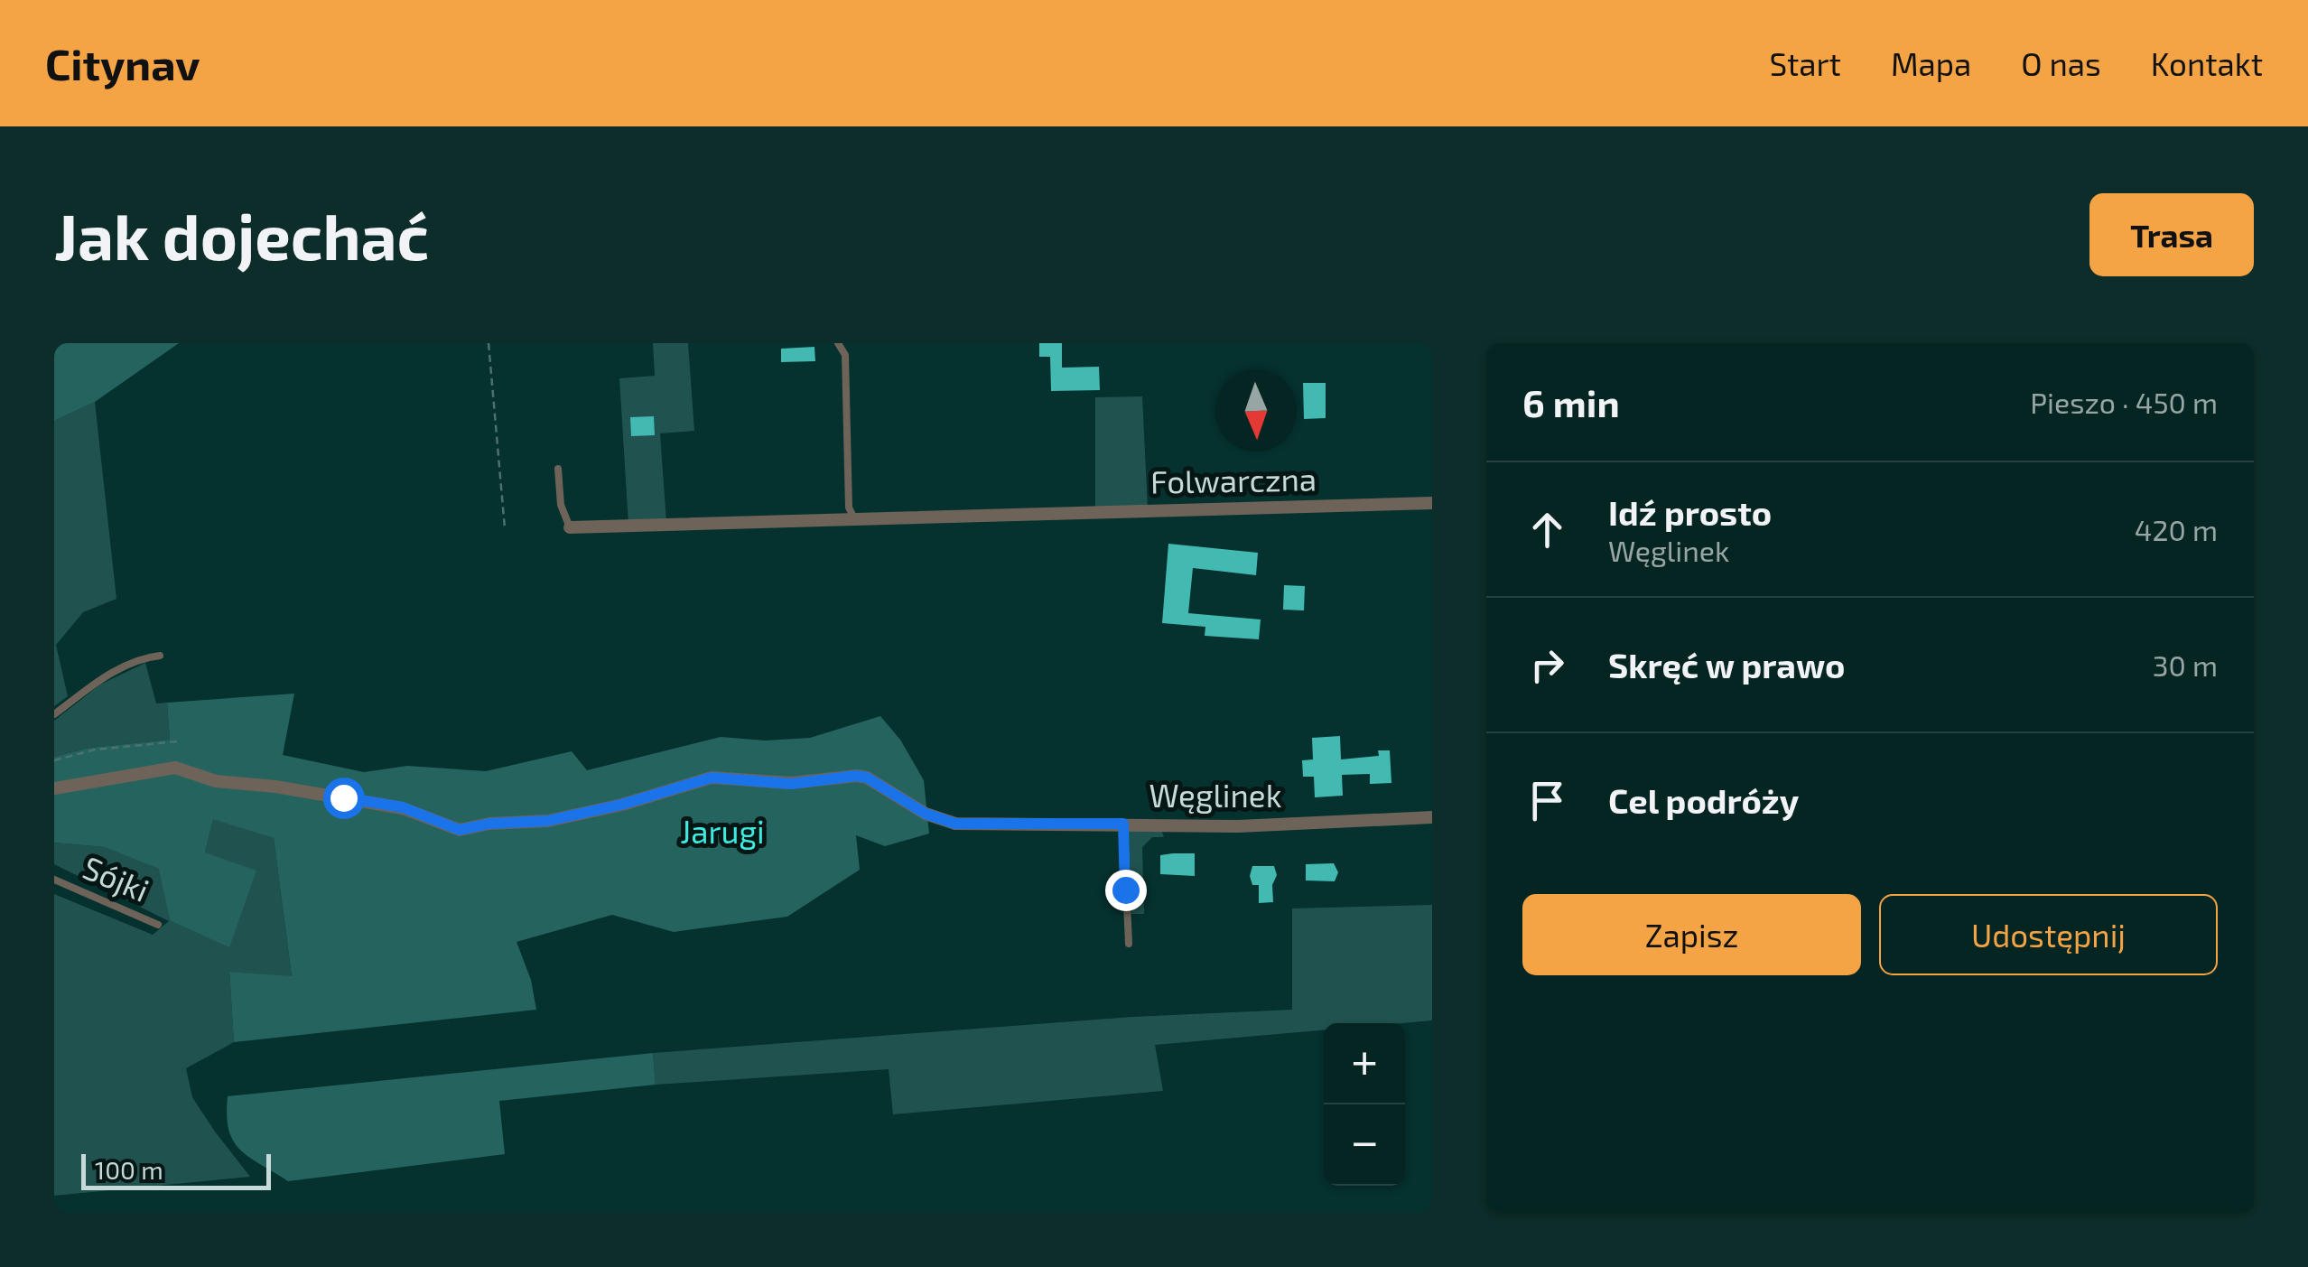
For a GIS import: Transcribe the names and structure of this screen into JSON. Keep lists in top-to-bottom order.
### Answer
{
  "streets": {
    "street": ["Folwarczna", "Węglinek"],
    "lane": ["Sójki"]
  },
  "parks": ["Jarugi"],
  "scale_bar": "100 m",
  "north": "bottom",
  "page": {
    "header": "Citynav",
    "nav": [
      "Start",
      "Mapa",
      "O nas",
      "Kontakt"
    ],
    "buttons": [
      "Trasa",
      ["Zapisz", "Udostępnij"]
    ],
    "title": "Jak dojechać",
    "heading": ["6 min", "Pieszo · 450 m"],
    "list": [
      ["Idź prosto", "Węglinek", "420 m"],
      ["Skręć w prawo", "30 m"],
      "Cel podróży"
    ],
    "map_buttons": ["+", "−"],
    "scale": "100 m"
  }
}
